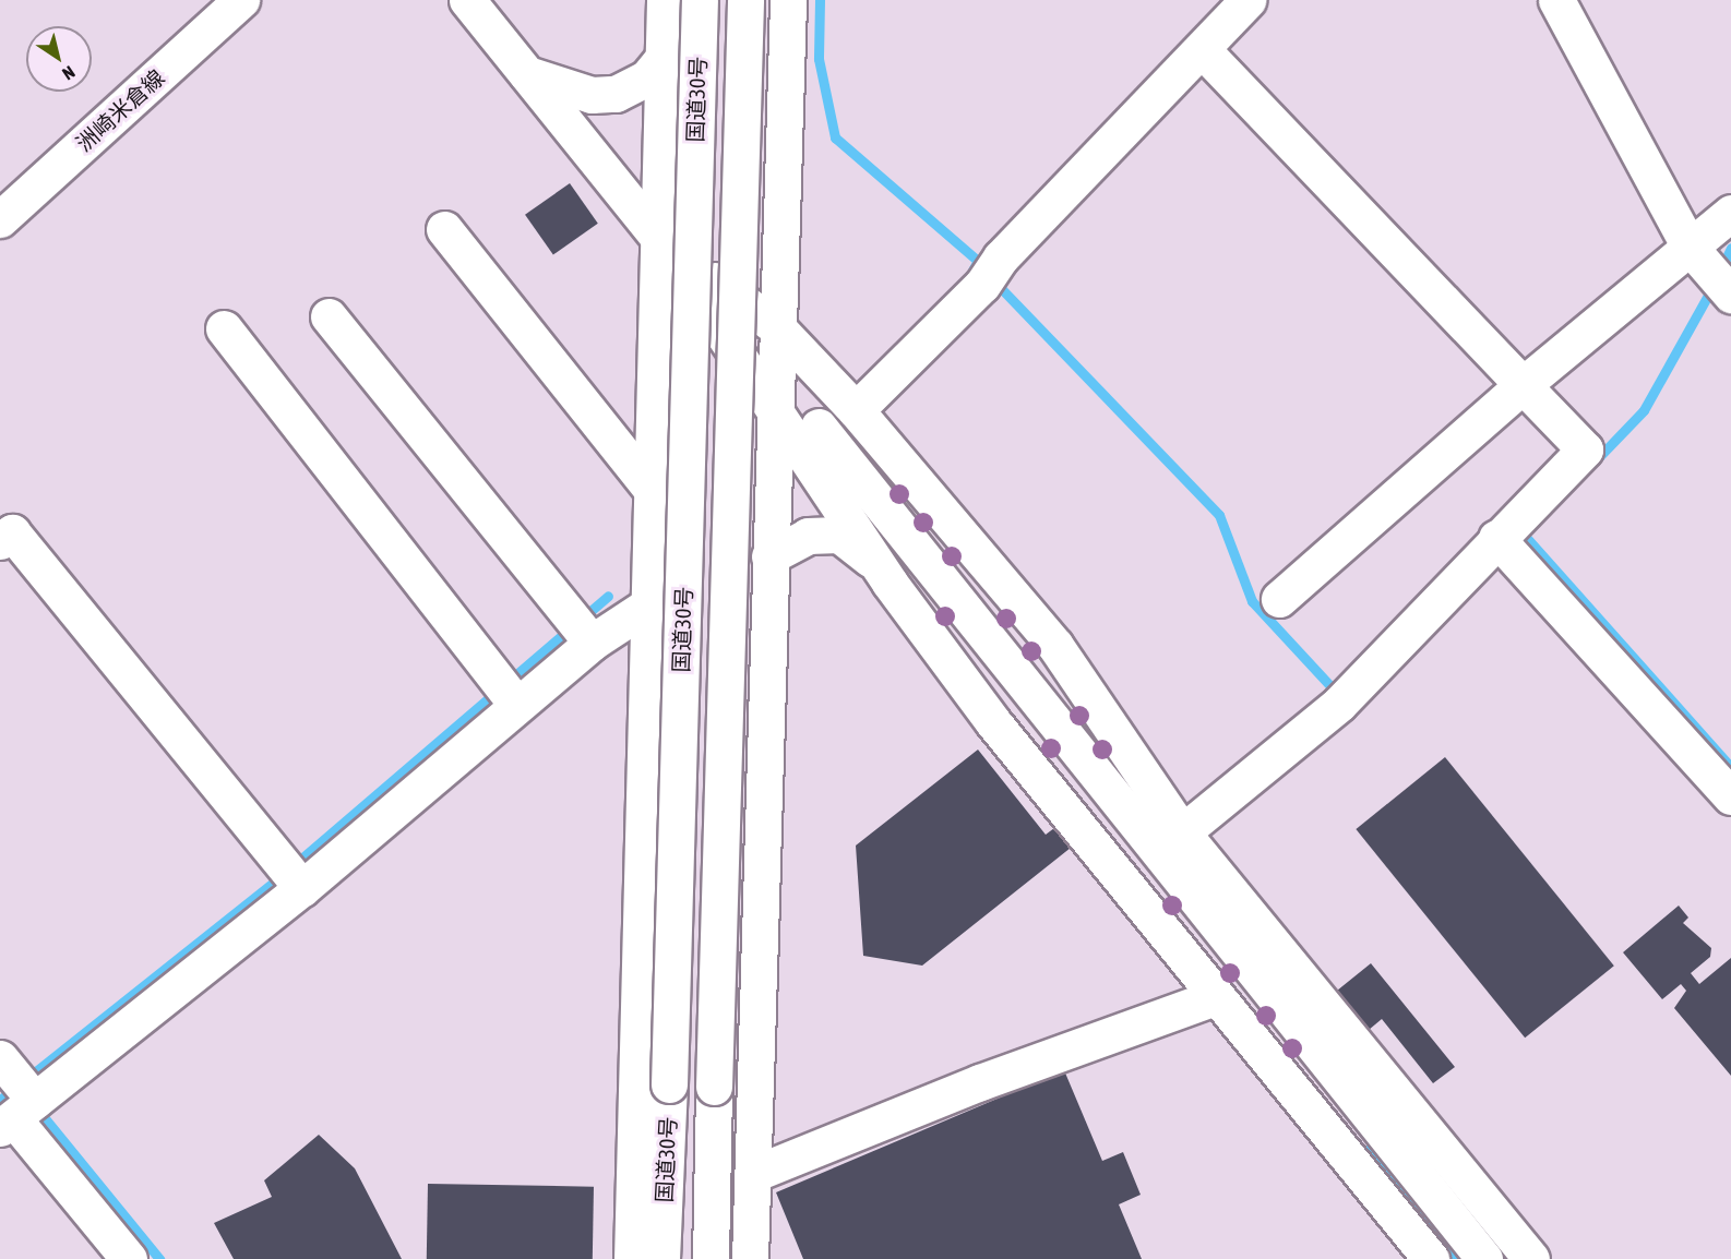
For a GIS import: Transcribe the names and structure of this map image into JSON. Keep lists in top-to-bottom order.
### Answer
{
  "streets": {
    "main road": ["国道30号", "洲崎米倉線"]
  },
  "north": "bottom right"
}
